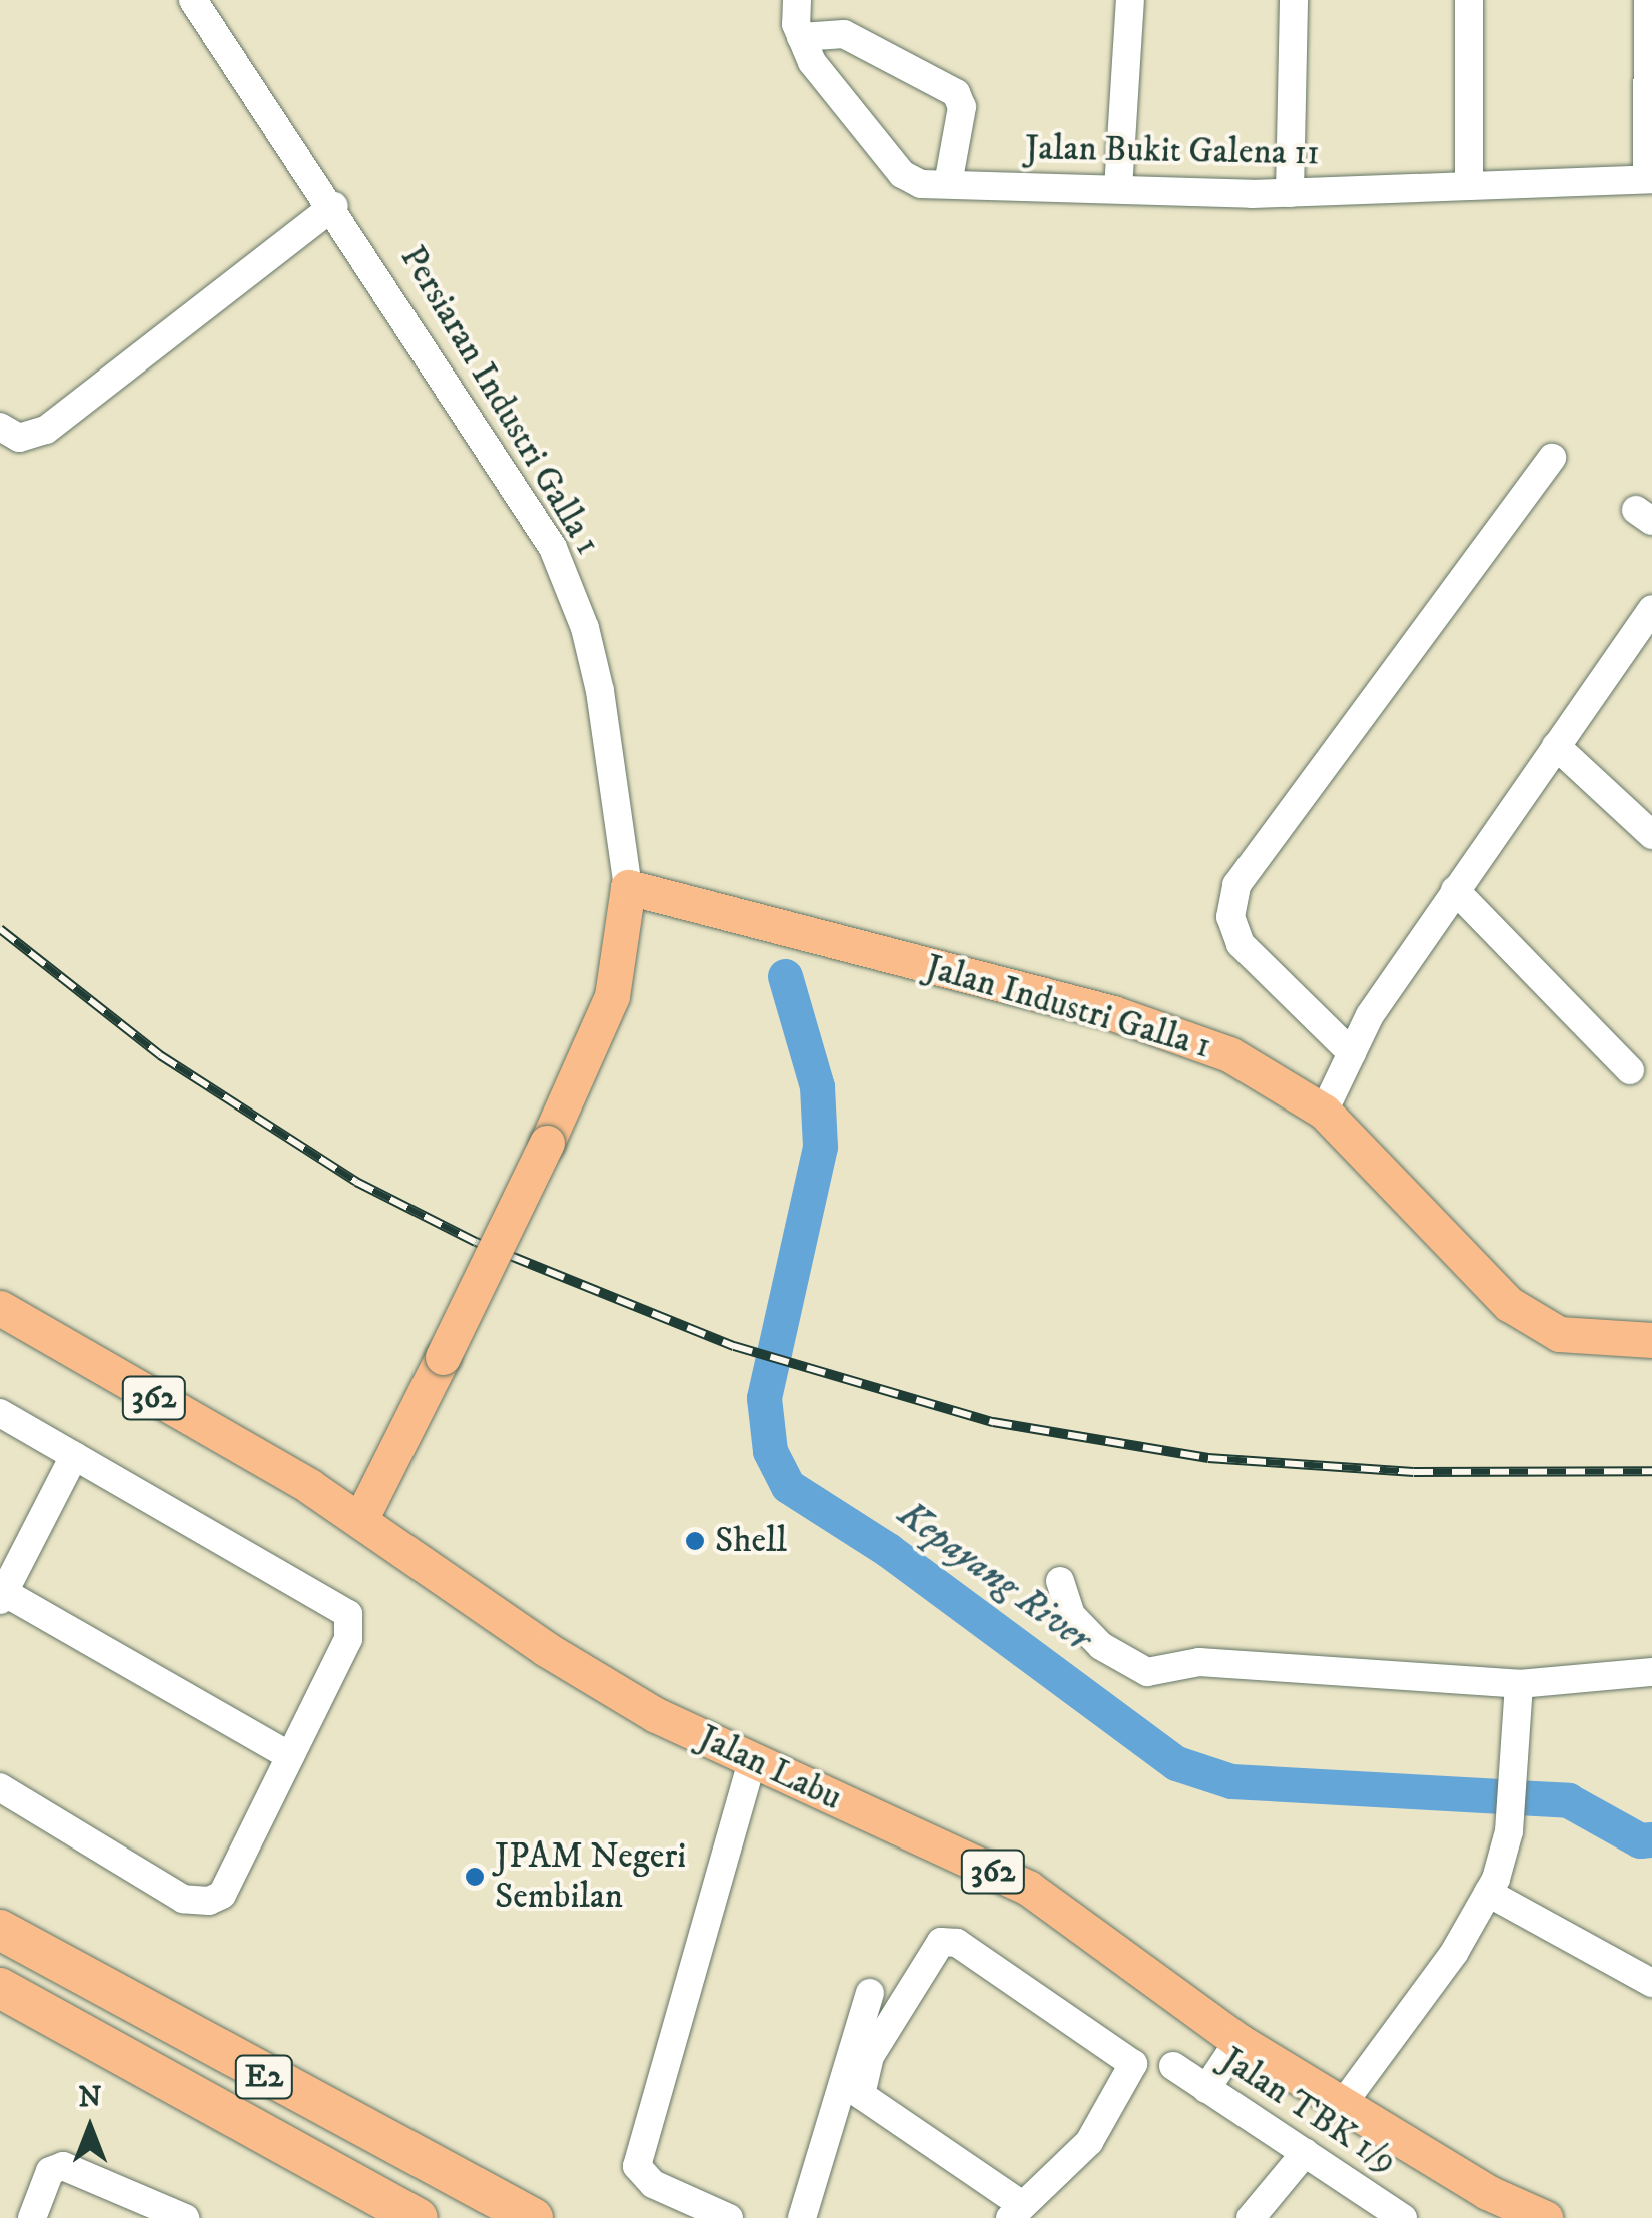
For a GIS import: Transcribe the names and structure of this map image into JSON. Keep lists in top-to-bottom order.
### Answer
{
  "streets": {
    "highway": ["E2"],
    "main road": ["Jalan Industri Galla 1", "362", "Jalan Labu"],
    "street": ["Jalan Bukit Galena 11", "Persiaran Industri Galla 1", "Jalan TBK 1/9"]
  },
  "crossings": [
    ["Persiaran Industri Galla 1", "Jalan Industri Galla 1"]
  ],
  "water": ["Kepayang River"],
  "places": ["Shell", "JPAM Negeri Sembilan"],
  "north": "top"
}
